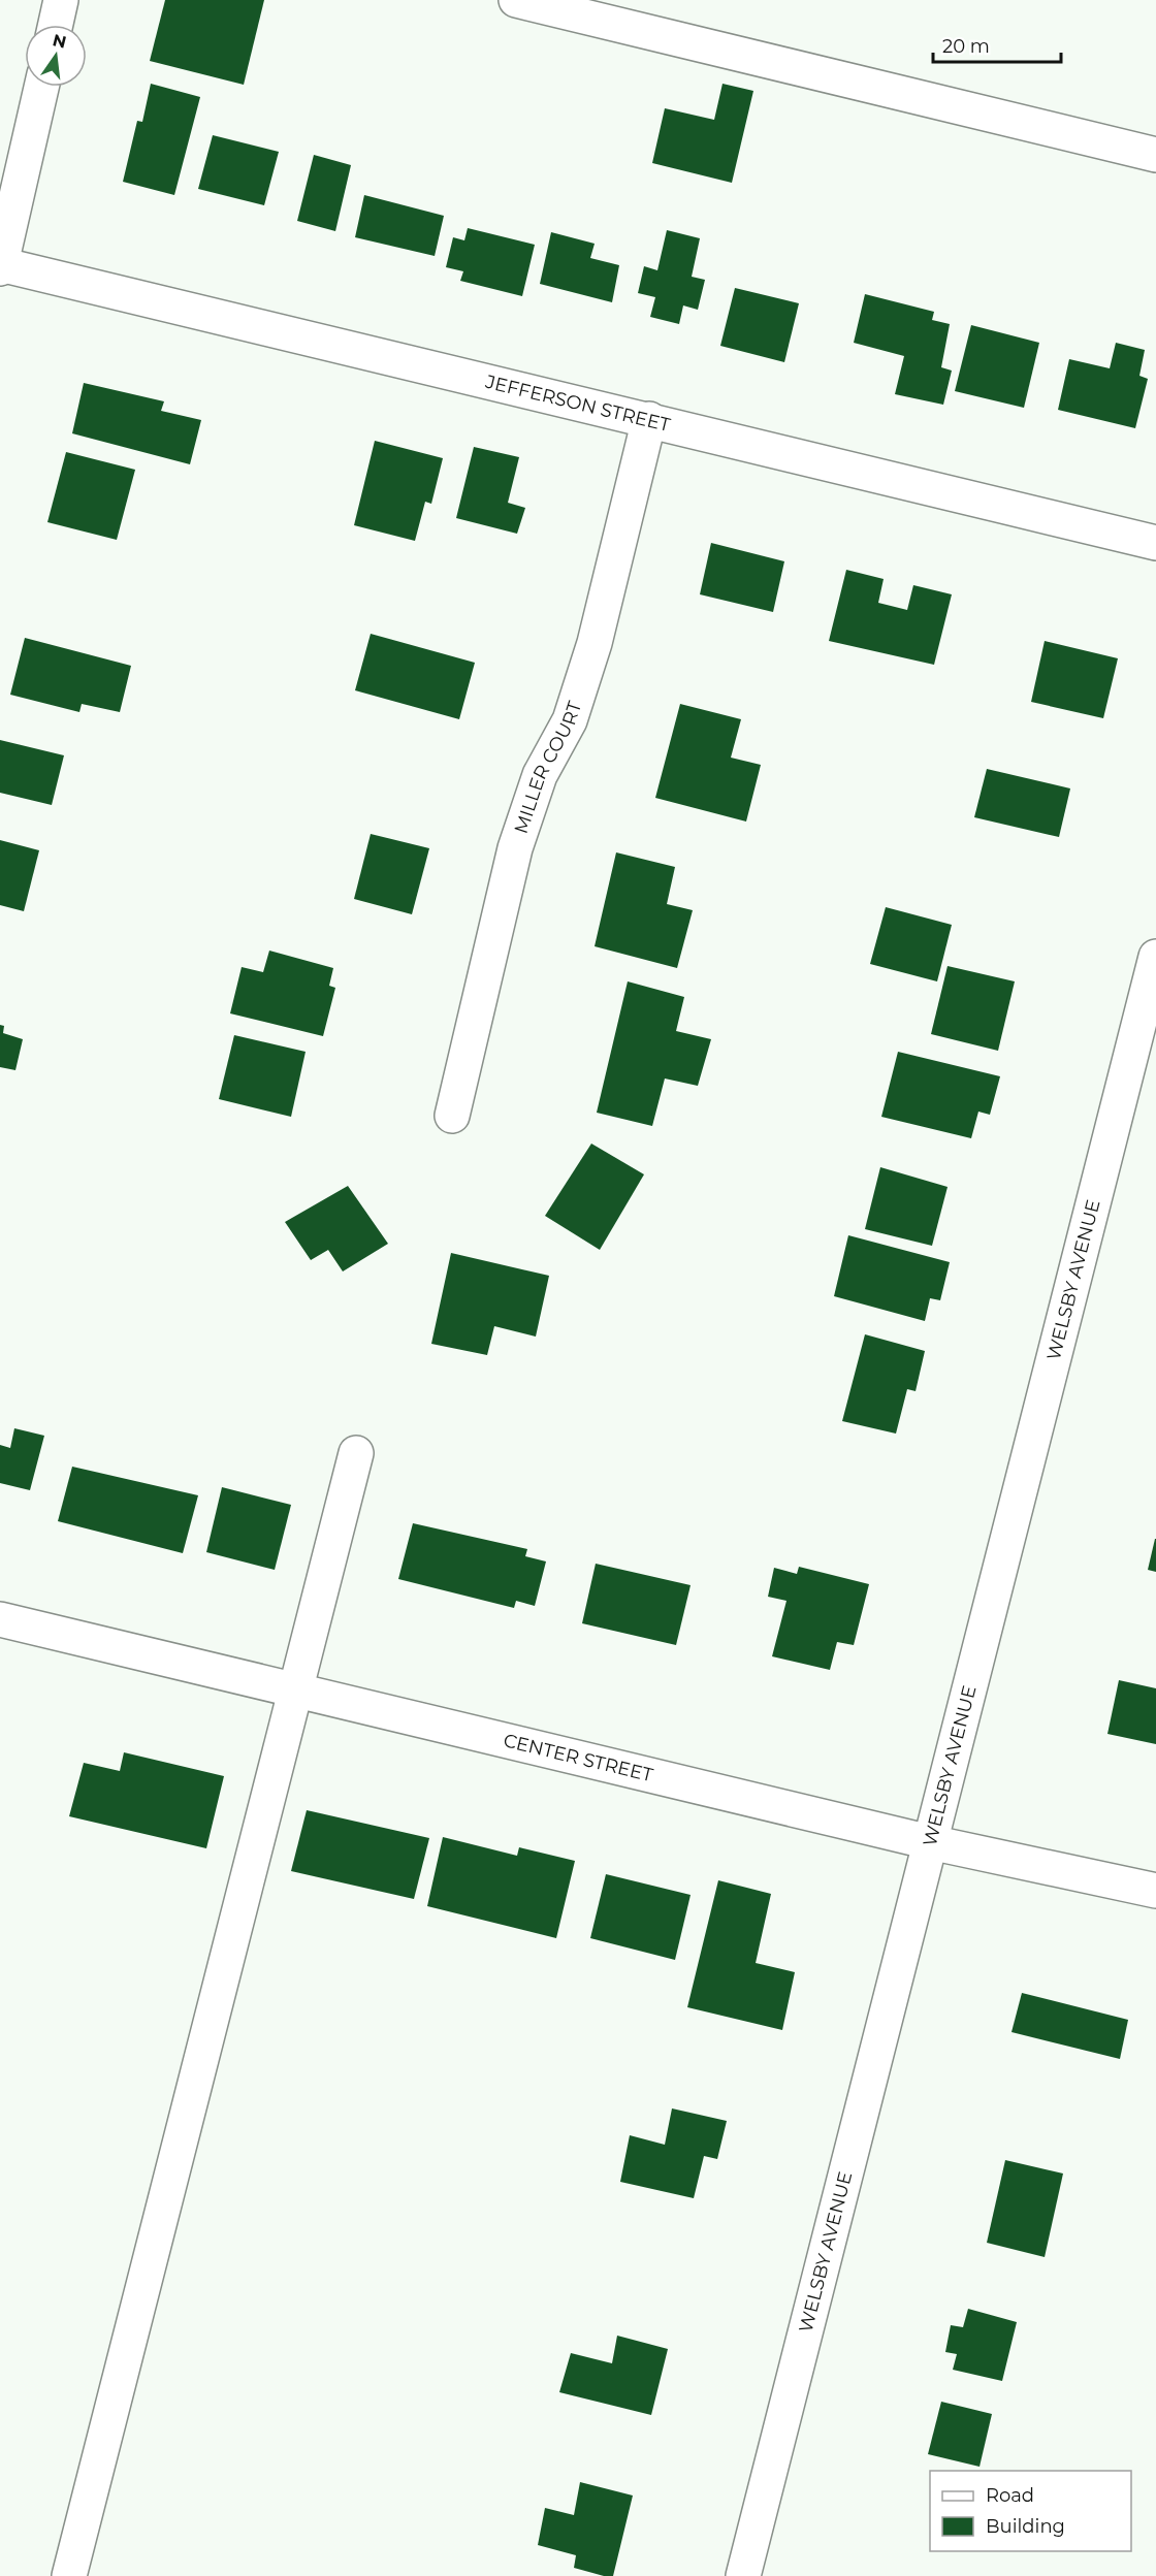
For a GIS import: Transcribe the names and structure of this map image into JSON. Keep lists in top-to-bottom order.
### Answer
{
  "streets": {
    "street": [
      "JEFFERSON STREET",
      "MILLER COURT",
      "WELSBY AVENUE",
      "CENTER STREET"
    ]
  },
  "crossings": [
    ["JEFFERSON STREET", "MILLER COURT"],
    ["WELSBY AVENUE", "CENTER STREET"]
  ],
  "legend": ["Road", "Building"],
  "scale_bar": "20 m",
  "north": "top"
}
